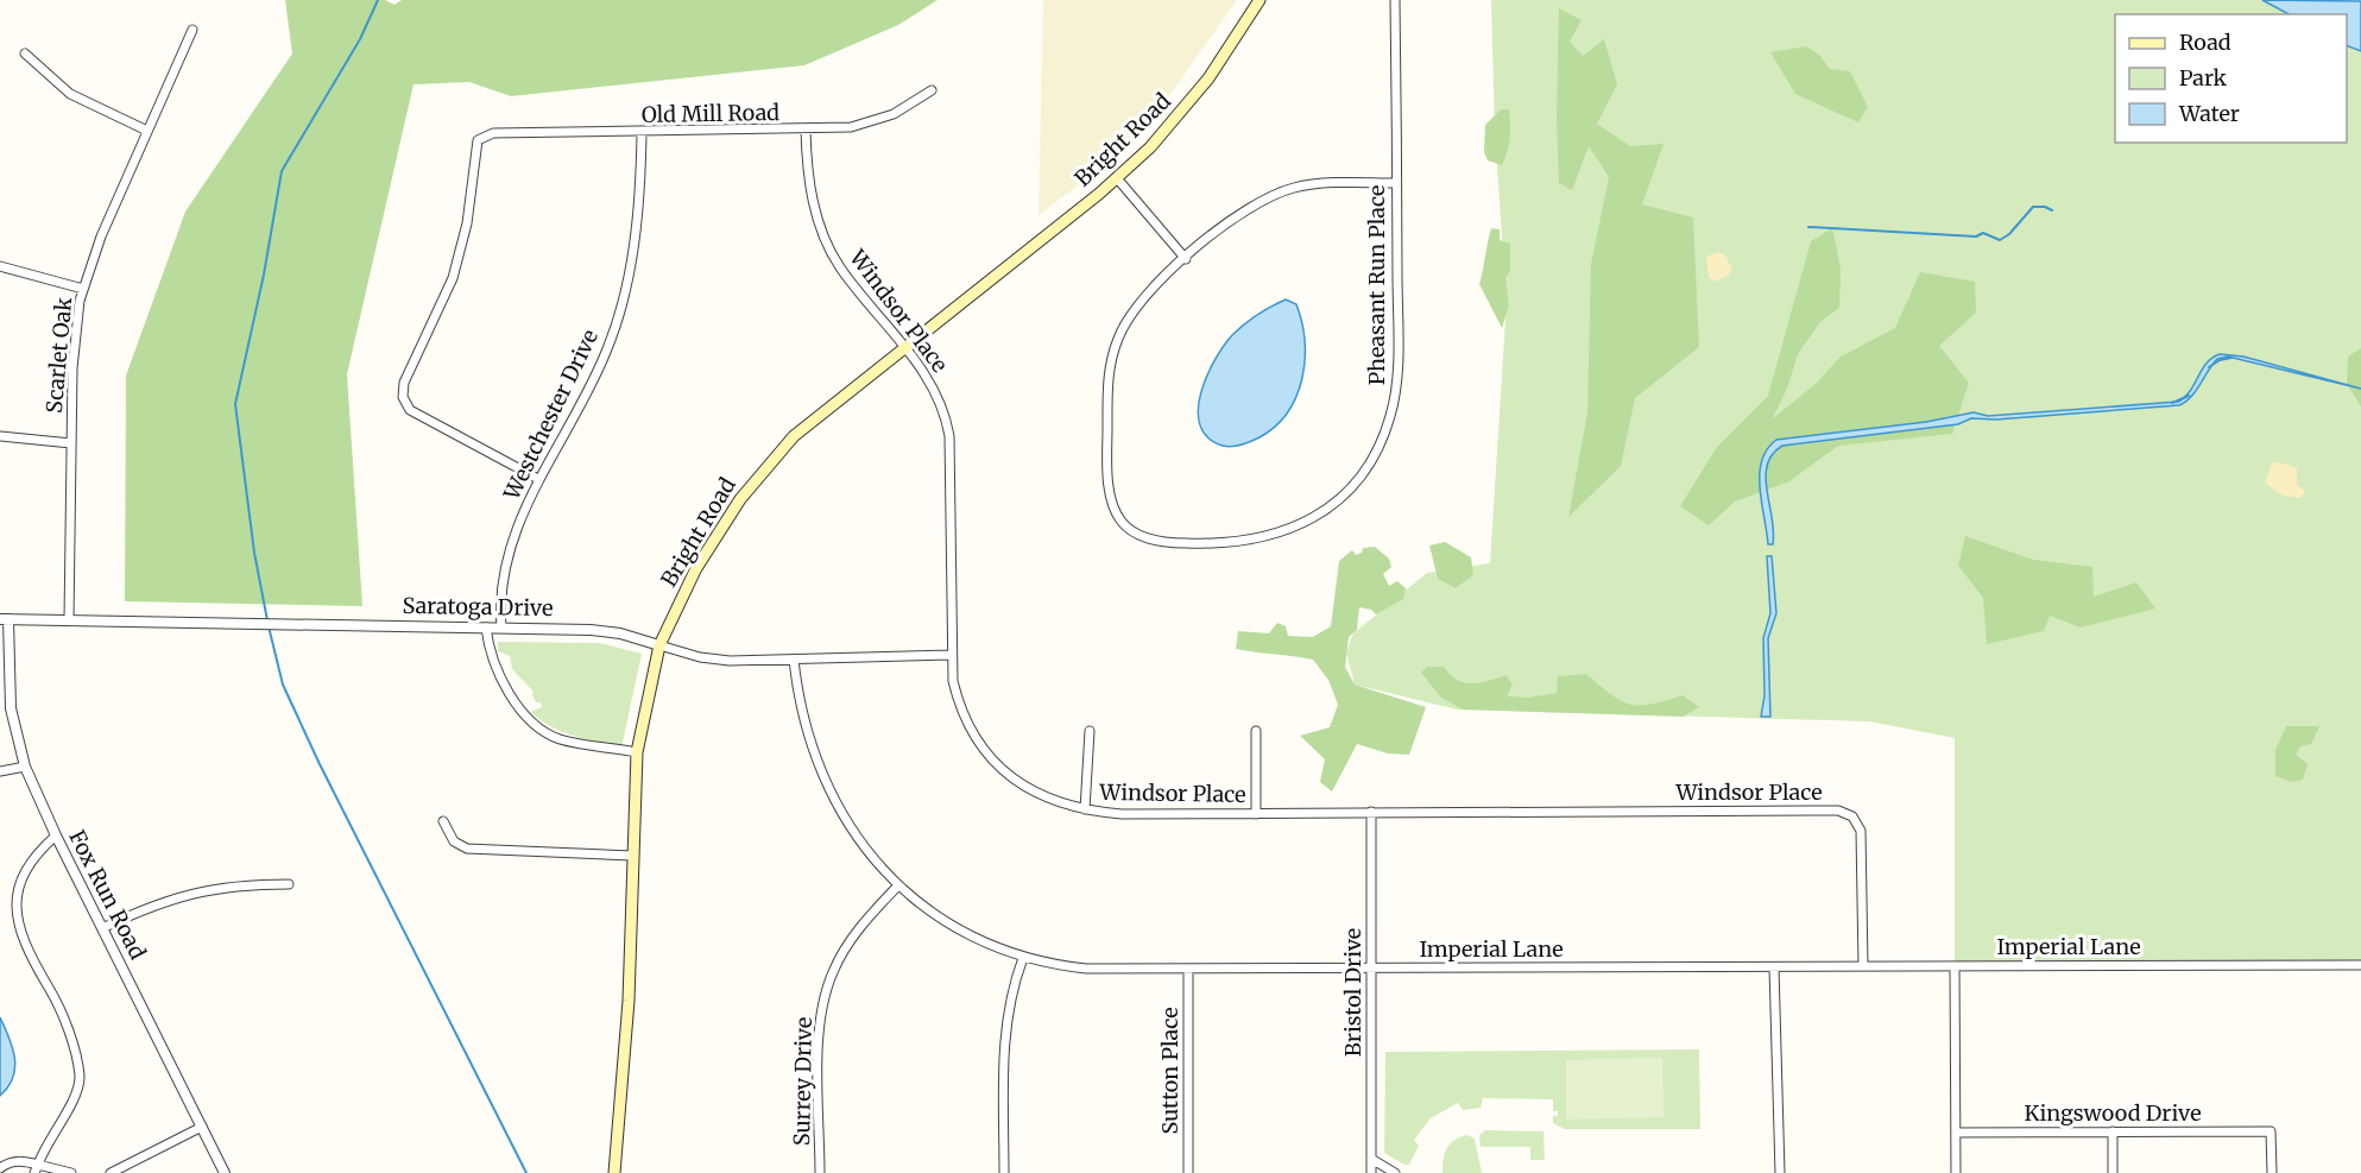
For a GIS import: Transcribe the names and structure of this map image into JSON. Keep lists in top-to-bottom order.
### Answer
{
  "streets": {
    "main road": ["Bright Road"],
    "street": [
      "Old Mill Road",
      "Pheasant Run Place",
      "Windsor Place",
      "Scarlet Oak",
      "Westchester Drive",
      "Saratoga Drive",
      "Fox Run Road",
      "Imperial Lane",
      "Bristol Drive",
      "Sutton Place",
      "Surrey Drive",
      "Kingswood Drive"
    ]
  },
  "crossings": [
    ["Old Mill Road", "Windsor Place"],
    ["Old Mill Road", "Westchester Drive"],
    ["Bright Road", "Windsor Place"],
    ["Bright Road", "Saratoga Drive"],
    ["Windsor Place", "Saratoga Drive"],
    ["Windsor Place", "Imperial Lane"],
    ["Windsor Place", "Bristol Drive"],
    ["Scarlet Oak", "Saratoga Drive"],
    ["Westchester Drive", "Saratoga Drive"],
    ["Saratoga Drive", "Fox Run Road"],
    ["Saratoga Drive", "Imperial Lane"],
    ["Imperial Lane", "Bristol Drive"],
    ["Imperial Lane", "Sutton Place"],
    ["Imperial Lane", "Surrey Drive"]
  ],
  "legend": ["Road", "Park", "Water"]
}
